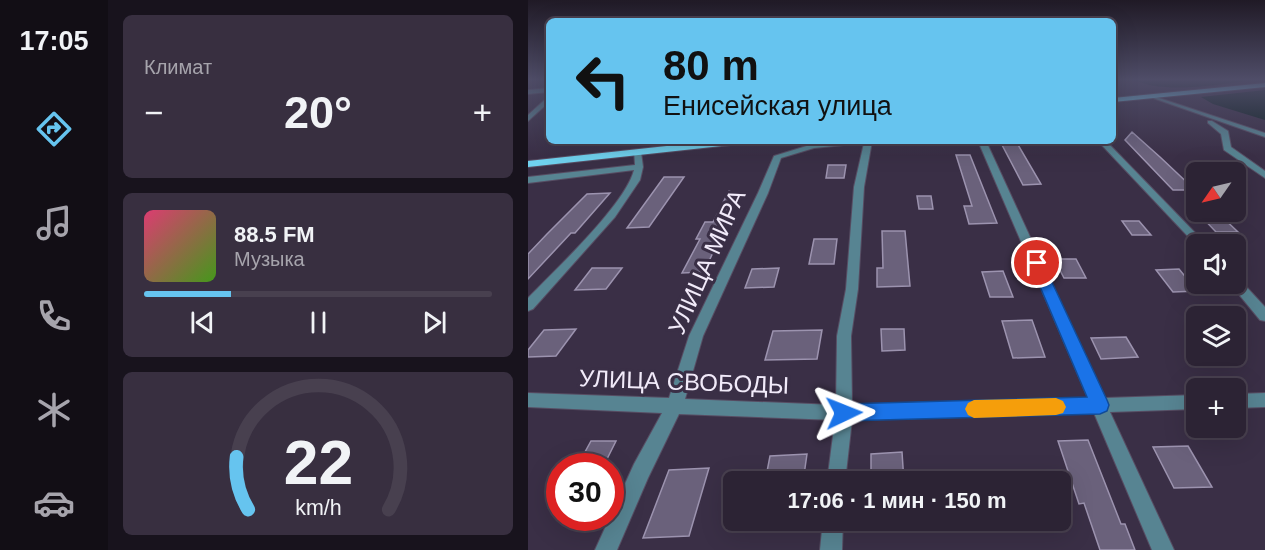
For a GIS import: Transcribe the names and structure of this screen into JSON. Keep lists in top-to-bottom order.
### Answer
{
  "streets": {
    "street": ["УЛИЦА МИРА", "УЛИЦА СВОБОДЫ"]
  },
  "crossings": [
    ["УЛИЦА МИРА", "УЛИЦА СВОБОДЫ"]
  ],
  "north": "bottom left",
  "page": {
    "tabs": "17:05",
    "tile": "Климат",
    "turn": ["80 m", "Енисейская улица"],
    "heat": ["−", "20°", "+"],
    "map_buttons": "+",
    "song": ["88.5 FM", "Музыка"],
    "limit": "30",
    "trip": "17:06 · 1 мин · 150 m",
    "gauge": ["22", "km/h"]
  }
}
